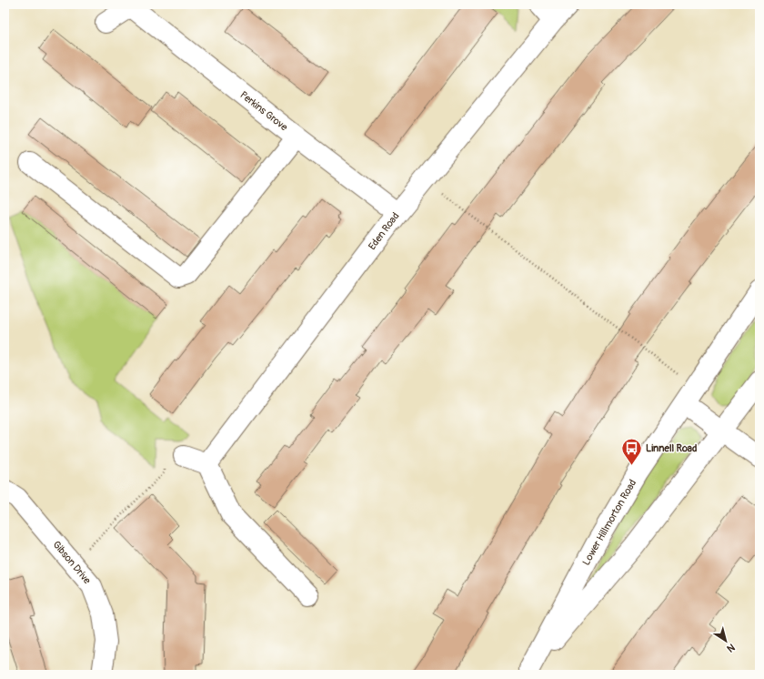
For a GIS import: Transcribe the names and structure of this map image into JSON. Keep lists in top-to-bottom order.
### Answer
{
  "streets": {
    "street": [
      "Perkins Grove",
      "Eden Road",
      "Lower Hillmorton Road",
      "Gibson Drive"
    ]
  },
  "crossings": [
    ["Perkins Grove", "Eden Road"]
  ],
  "places": {
    "bus stop": ["Linnell Road"]
  },
  "north": "bottom right"
}
